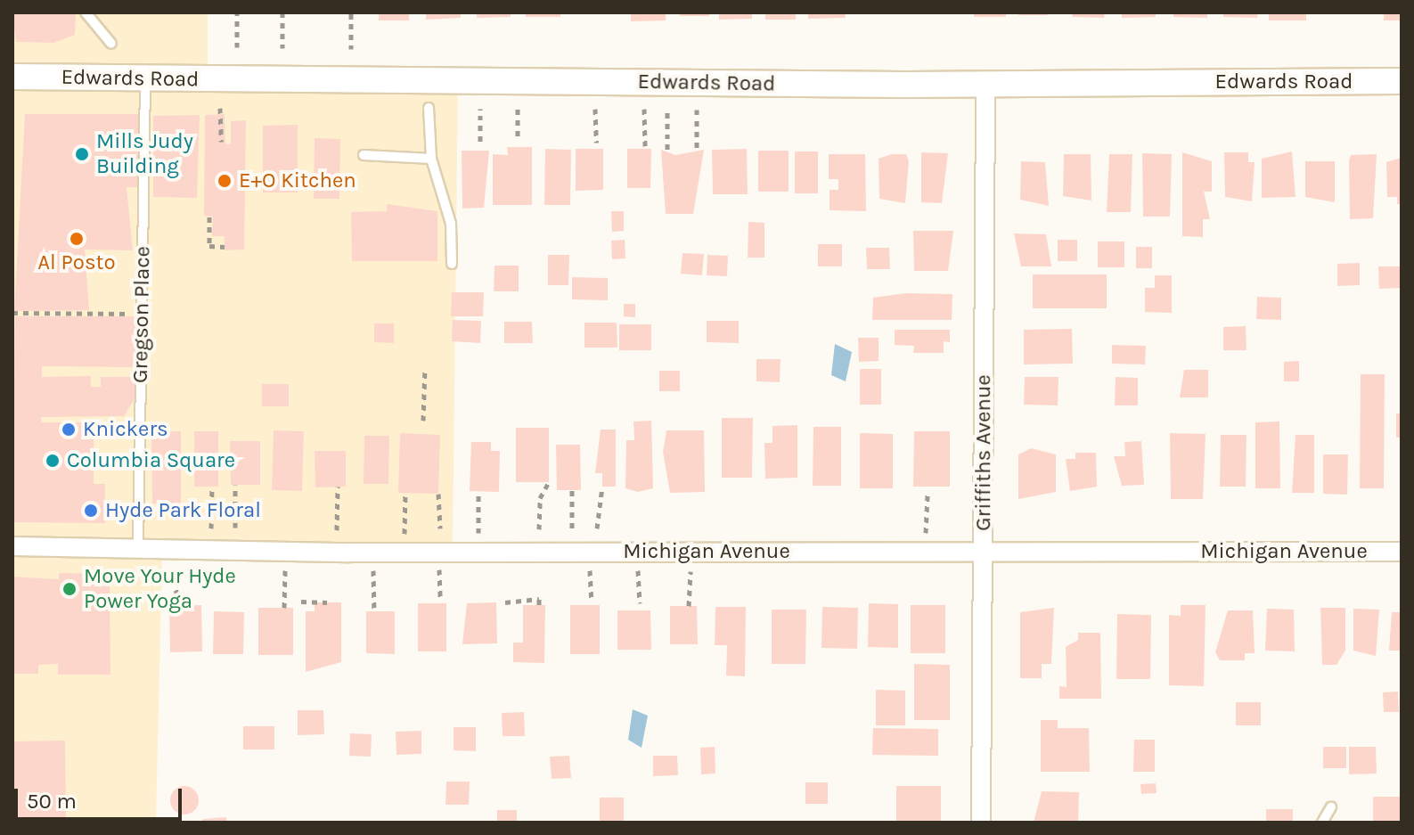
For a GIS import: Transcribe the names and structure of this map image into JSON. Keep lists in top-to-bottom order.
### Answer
{
  "streets": {
    "main road": ["Edwards Road"],
    "street": ["Griffiths Avenue", "Michigan Avenue"],
    "lane": ["Gregson Place"]
  },
  "crossings": [
    ["Edwards Road", "Gregson Place"],
    ["Edwards Road", "Griffiths Avenue"],
    ["Gregson Place", "Michigan Avenue"],
    ["Griffiths Avenue", "Michigan Avenue"]
  ],
  "places": [
    "Mills Judy Building",
    "E+O Kitchen",
    "Al Posto",
    "Knickers",
    "Columbia Square",
    "Hyde Park Floral",
    "Move Your Hyde Power Yoga"
  ],
  "scale_bar": "50 m"
}
